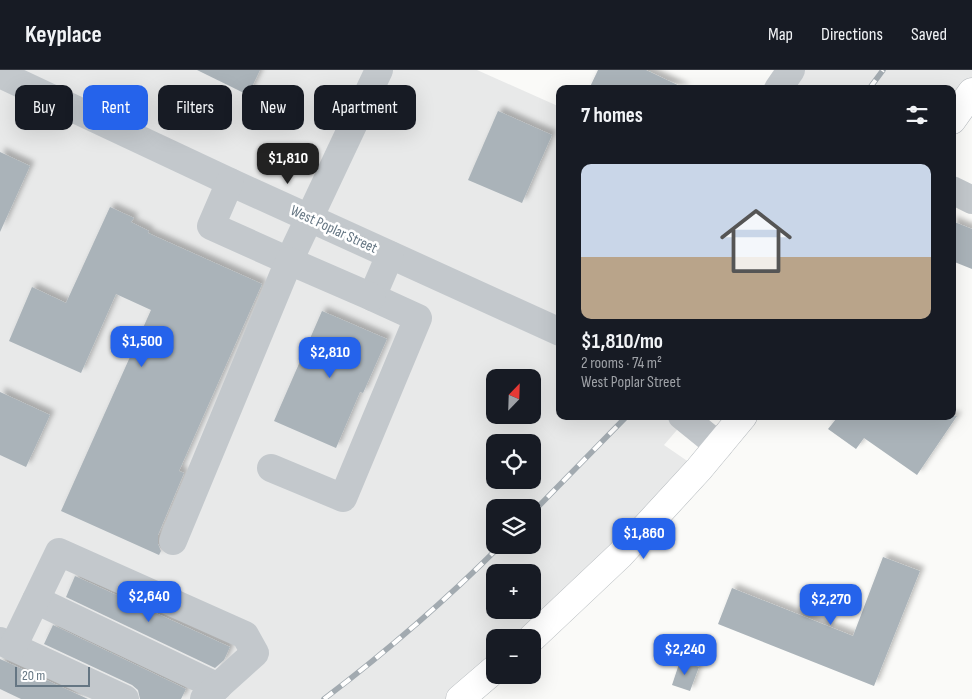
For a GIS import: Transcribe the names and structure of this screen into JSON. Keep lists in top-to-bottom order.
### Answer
{
  "streets": {
    "street": ["West Poplar Street"]
  },
  "scale_bar": "20 m",
  "north": "top right",
  "page": {
    "header": "Keyplace",
    "nav": ["Map", "Directions", "Saved"],
    "chip": [
      "Buy",
      "Rent",
      "Filters",
      "New",
      "Apartment"
    ],
    "heading": "7 homes",
    "price": [
      "$1,810",
      "$1,500",
      "$2,810",
      "$1,860",
      "$2,640",
      "$2,270",
      "$2,240"
    ],
    "list": [
      {
        "name": "$1,810/mo",
        "note": "2 rooms · 74 m² · West Poplar Street"
      }
    ],
    "map_buttons": ["+", "−"],
    "scale": "20 m"
  }
}
